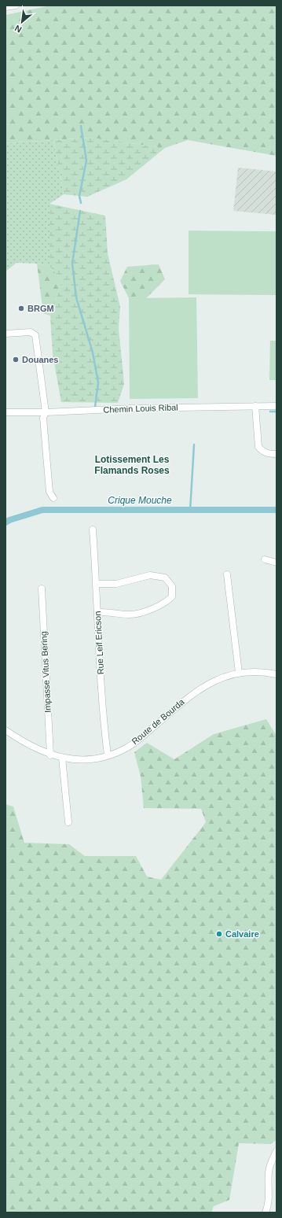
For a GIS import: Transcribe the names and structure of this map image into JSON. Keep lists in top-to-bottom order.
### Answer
{
  "streets": {
    "street": [
      "Chemin Louis Ribal",
      "Rue Leif Ericson",
      "Impasse Vitus Bering",
      "Route de Bourda"
    ]
  },
  "crossings": [
    ["Rue Leif Ericson", "Route de Bourda"],
    ["Impasse Vitus Bering", "Route de Bourda"]
  ],
  "districts": ["Lotissement Les Flamands Roses"],
  "water": ["Crique Mouche"],
  "places": ["BRGM", "Douanes", "Calvaire"],
  "north": "bottom left"
}
